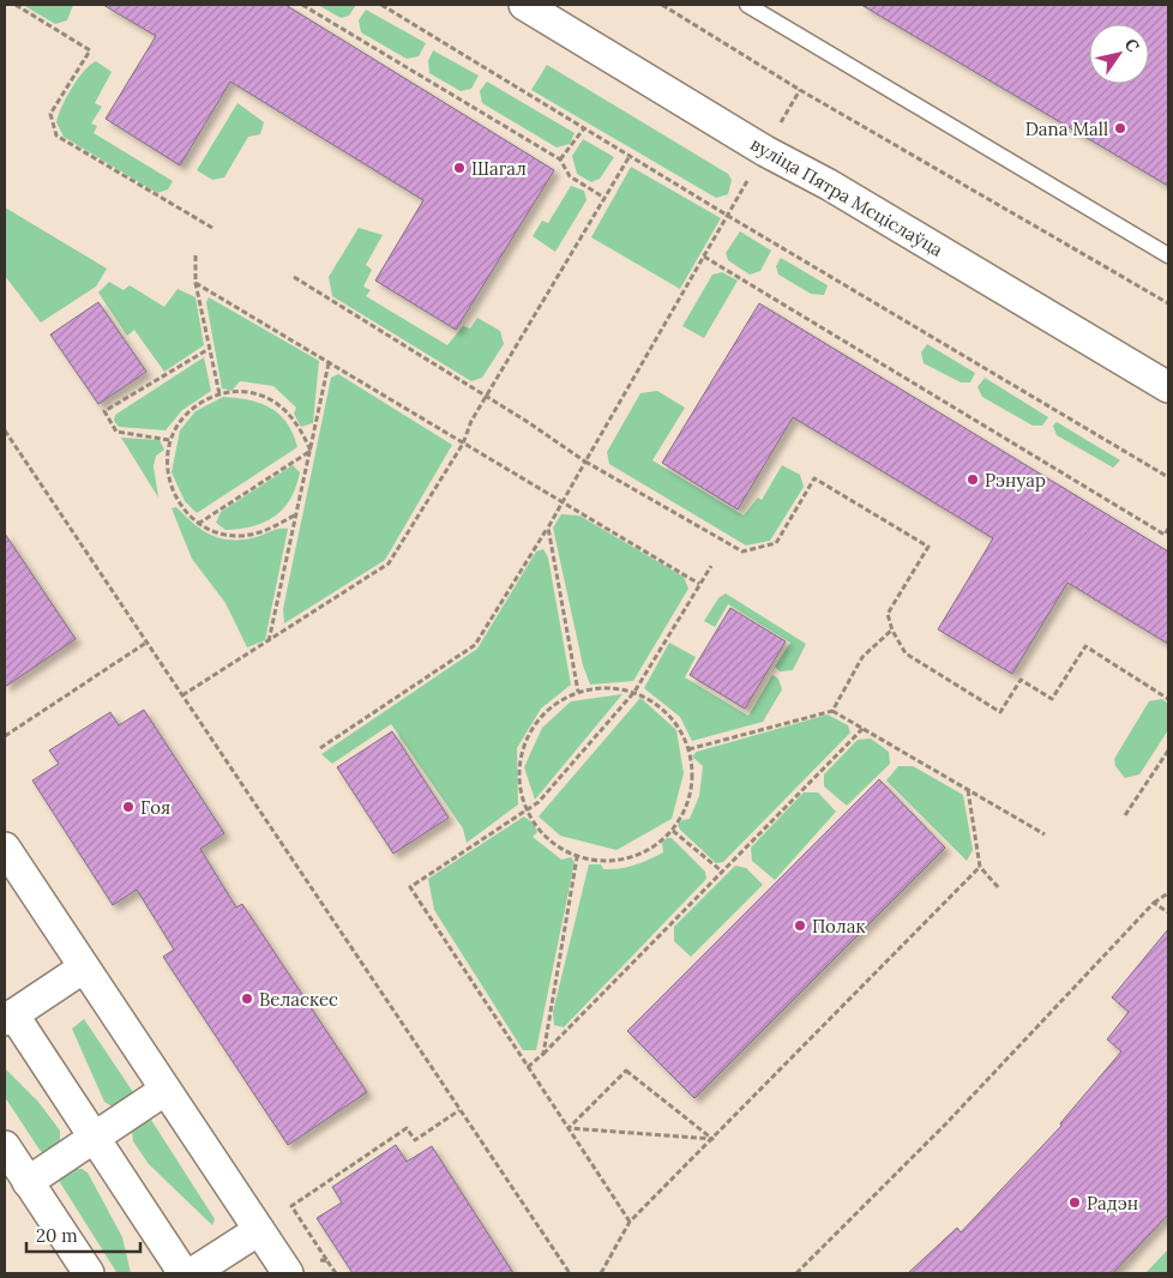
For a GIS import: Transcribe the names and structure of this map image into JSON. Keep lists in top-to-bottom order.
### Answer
{
  "streets": {
    "street": ["вуліца Пятра Мсціслаўца"]
  },
  "places": [
    "Dana Mall",
    "Шагал",
    "Рэнуар",
    "Гоя",
    "Полак",
    "Веласкес",
    "Радэн"
  ],
  "scale_bar": "20 m",
  "north": "top right"
}
